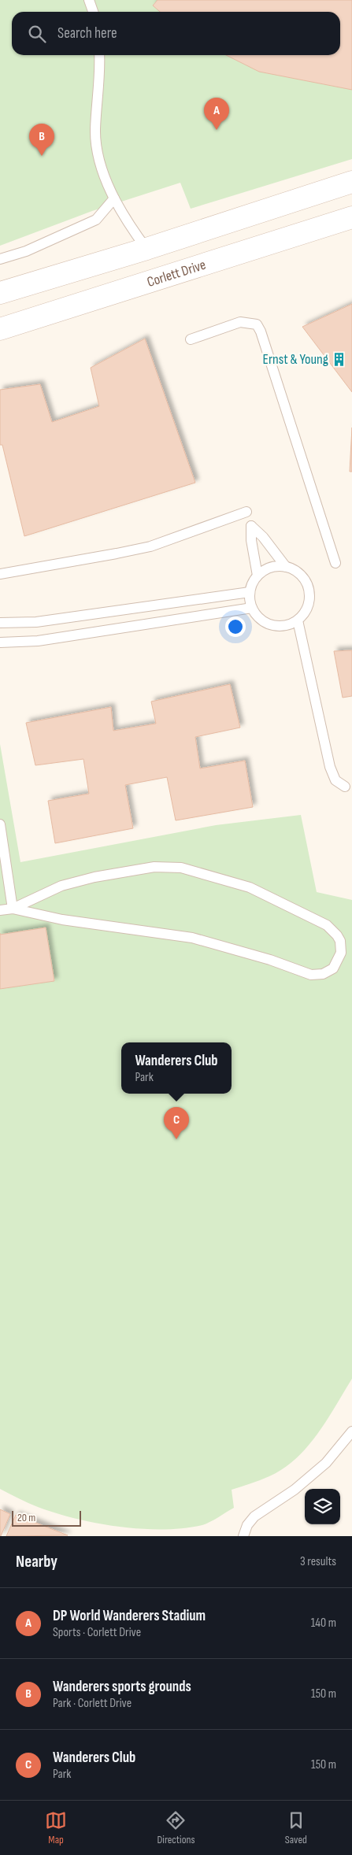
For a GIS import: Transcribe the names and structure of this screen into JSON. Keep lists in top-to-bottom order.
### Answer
{
  "streets": {
    "main road": ["Corlett Drive"]
  },
  "places": {
    "building": ["Ernst & Young"]
  },
  "scale_bar": "20 m",
  "page": {
    "search": "Search here",
    "pins": ["A", "B", "C"],
    "popup": ["Wanderers Club", "Park"],
    "scale": "20 m",
    "heading": ["Nearby", "3 results"],
    "list": [
      {
        "mark": "A",
        "name": "DP World Wanderers Stadium",
        "note": "Sports · Corlett Drive",
        "value": "140 m"
      },
      {
        "mark": "B",
        "name": "Wanderers sports grounds",
        "note": "Park · Corlett Drive",
        "value": "150 m"
      },
      {
        "mark": "C",
        "name": "Wanderers Club",
        "note": "Park",
        "value": "150 m"
      }
    ],
    "nav": ["Map", "Directions", "Saved"]
  }
}
